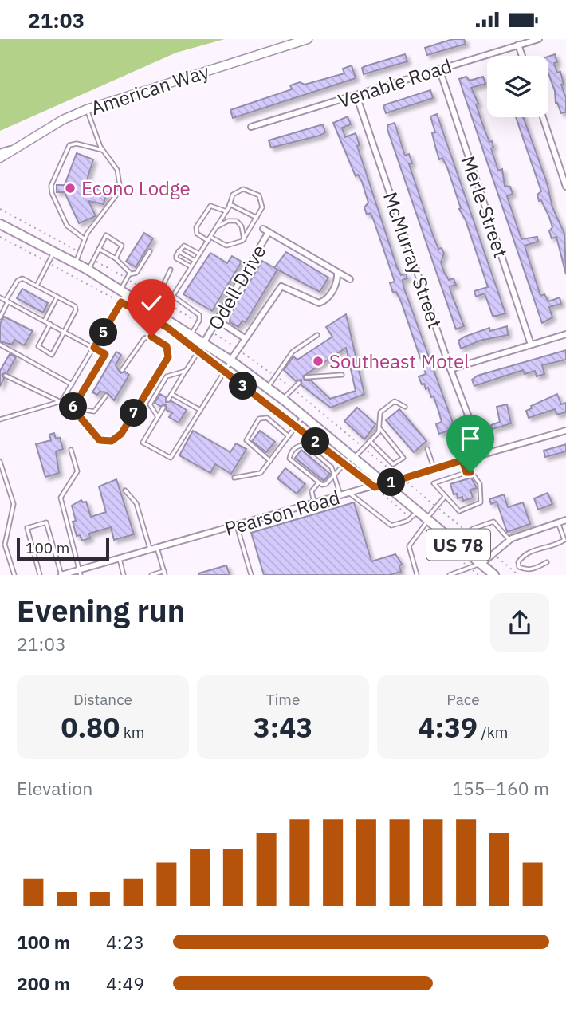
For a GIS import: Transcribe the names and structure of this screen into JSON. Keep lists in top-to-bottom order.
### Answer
{
  "streets": {
    "highway": ["US 78"],
    "main road": ["American Way"],
    "street": [
      "Venable Road",
      "Merle Street",
      "McMurray Street",
      "Odell Drive",
      "Pearson Road"
    ]
  },
  "crossings": [
    ["Venable Road", "Merle Street"],
    ["Venable Road", "McMurray Street"],
    ["McMurray Street", "Pearson Road"],
    ["Odell Drive", "US 78"],
    ["Pearson Road", "US 78"]
  ],
  "places": ["Econo Lodge", "Southeast Motel"],
  "scale_bar": "100 m",
  "page": {
    "status": "21:03",
    "pins": [
      "5",
      "3",
      "6",
      "7",
      "2",
      "1"
    ],
    "scale": "100 m",
    "heading": ["Evening run", "21:03"],
    "stats": [
      ["Distance", "0.80 km"],
      ["Time", "3:43"],
      ["Pace", "4:39 /km"]
    ],
    "chart": ["Elevation", "155–160 m"],
    "list": [
      {
        "name": "100 m",
        "note": "4:23"
      },
      {
        "name": "200 m",
        "note": "4:49"
      }
    ]
  }
}
